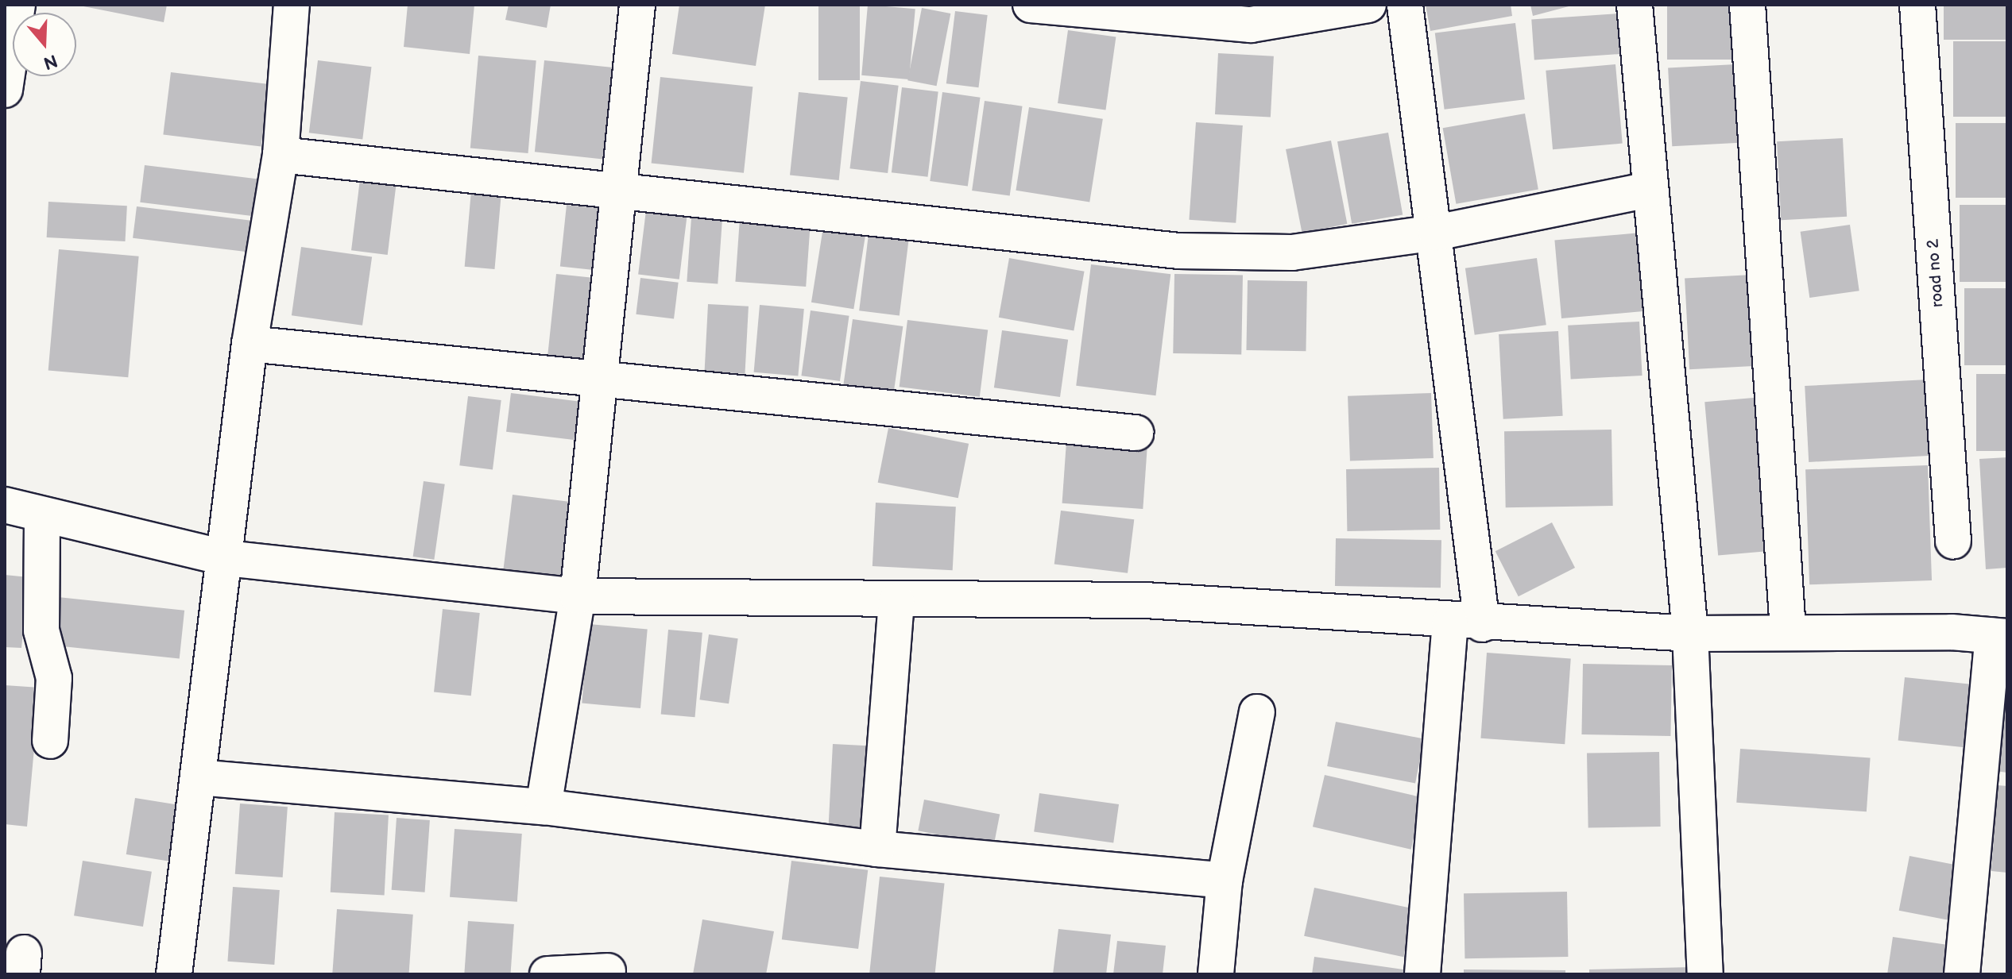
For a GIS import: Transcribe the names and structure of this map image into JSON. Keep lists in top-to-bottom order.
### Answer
{
  "streets": {
    "street": ["road no 2"]
  },
  "north": "bottom"
}
